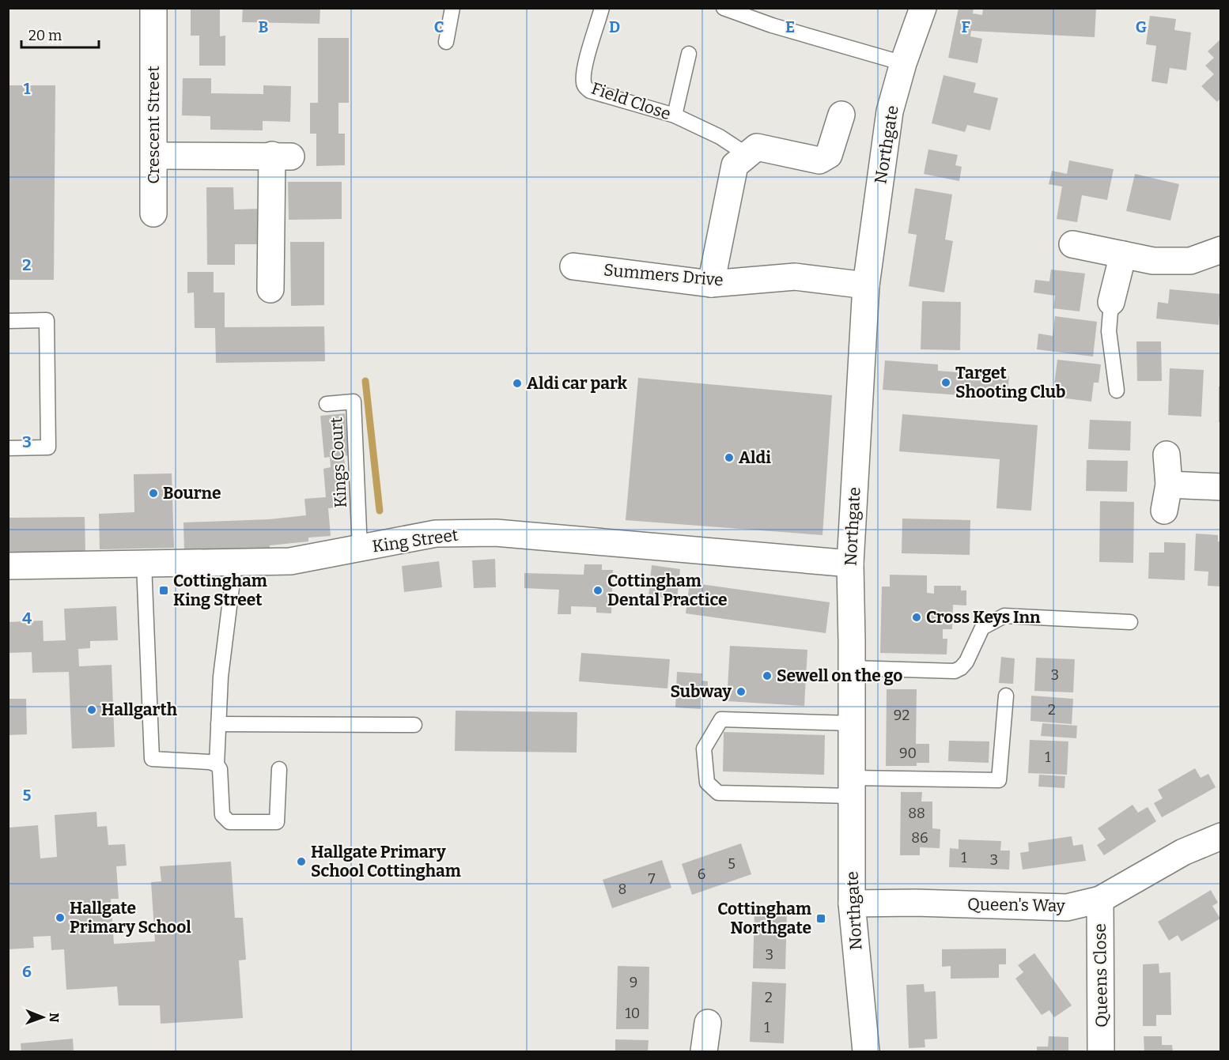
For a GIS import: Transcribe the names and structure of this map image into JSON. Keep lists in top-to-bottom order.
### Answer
{
  "streets": {
    "street": [
      "Crescent Street",
      "Northgate",
      "Summers Drive",
      "King Street",
      "Queen's Way",
      "Queens Close"
    ],
    "lane": ["Field Close", "Kings Court"]
  },
  "crossings": [
    ["Northgate", "Summers Drive"],
    ["Northgate", "King Street"],
    ["Northgate", "Queen's Way"],
    ["Kings Court", "King Street"],
    ["Queen's Way", "Queens Close"]
  ],
  "places": {
    "other": [
      "Target Shooting Club",
      "Aldi car park",
      "Aldi",
      "Bourne",
      "Cottingham Dental Practice",
      "Cross Keys Inn",
      "Sewell on the go",
      "Subway",
      "Hallgarth",
      "Hallgate Primary School Cottingham",
      "Hallgate Primary School"
    ],
    "transit": ["Cottingham King Street", "Cottingham Northgate"]
  },
  "house_numbers": [
    "3",
    "2",
    "92",
    "90",
    "1",
    "88",
    "86",
    "1",
    "3",
    "5",
    "6",
    "7",
    "8",
    "3",
    "9",
    "2",
    "10",
    "1"
  ],
  "scale_bar": "20 m",
  "north": "right",
  "grid": {
    "columns": [
      "B",
      "C",
      "D",
      "E",
      "F",
      "G"
    ],
    "rows": [
      "1",
      "2",
      "3",
      "4",
      "5",
      "6"
    ]
  }
}
